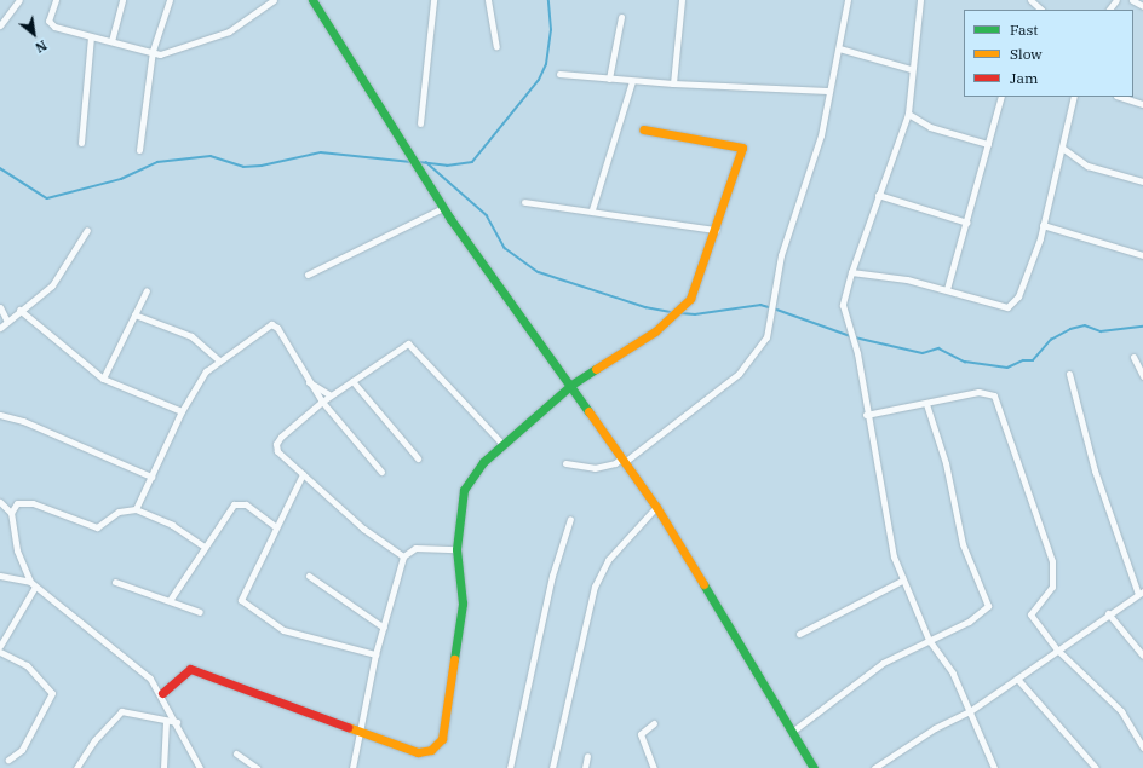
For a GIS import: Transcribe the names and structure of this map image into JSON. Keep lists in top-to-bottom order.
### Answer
{
  "legend": ["Fast", "Slow", "Jam"],
  "north": "bottom right"
}
